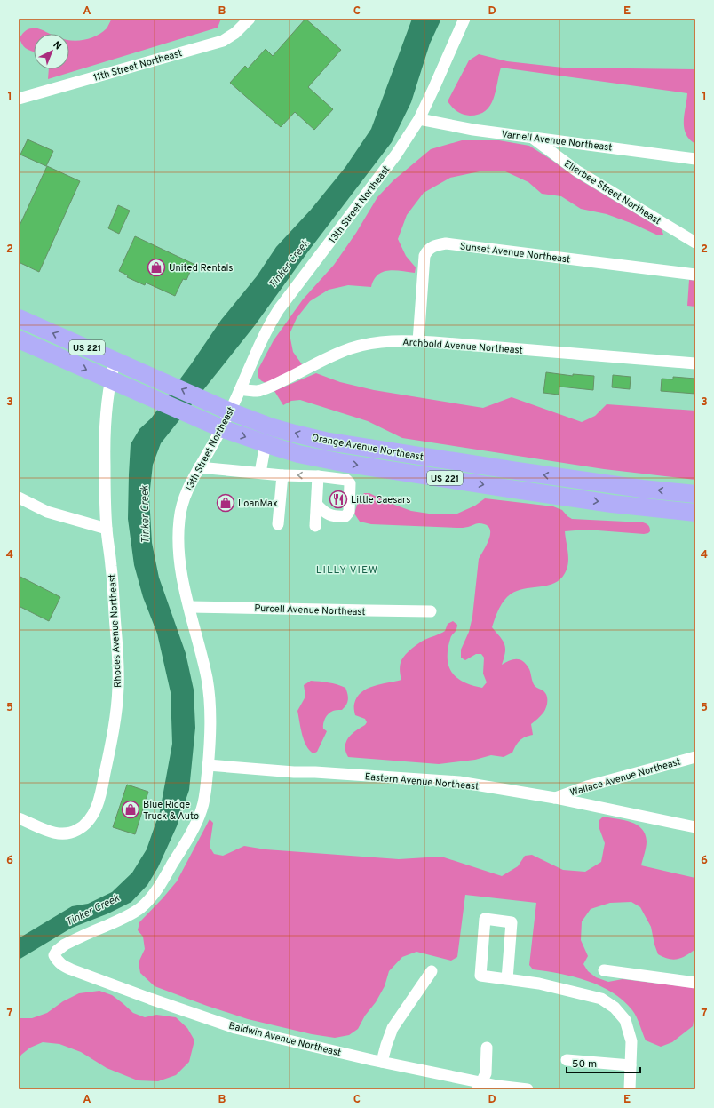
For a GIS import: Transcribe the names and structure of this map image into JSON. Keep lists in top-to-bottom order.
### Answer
{
  "streets": {
    "highway": ["US 221", "Orange Avenue Northeast"],
    "street": [
      "11th Street Northeast",
      "Varnell Avenue Northeast",
      "Ellerbee Street Northeast",
      "13th Street Northeast",
      "Sunset Avenue Northeast",
      "Archbold Avenue Northeast",
      "Purcell Avenue Northeast",
      "Rhodes Avenue Northeast",
      "Wallace Avenue Northeast",
      "Eastern Avenue Northeast",
      "Baldwin Avenue Northeast"
    ]
  },
  "crossings": [
    ["Varnell Avenue Northeast", "Ellerbee Street Northeast"],
    ["Varnell Avenue Northeast", "13th Street Northeast"],
    ["13th Street Northeast", "Archbold Avenue Northeast"],
    ["13th Street Northeast", "Orange Avenue Northeast"],
    ["13th Street Northeast", "Purcell Avenue Northeast"],
    ["13th Street Northeast", "Eastern Avenue Northeast"],
    ["13th Street Northeast", "Baldwin Avenue Northeast"],
    ["Sunset Avenue Northeast", "Archbold Avenue Northeast"],
    ["Orange Avenue Northeast", "Rhodes Avenue Northeast"],
    ["Wallace Avenue Northeast", "Eastern Avenue Northeast"]
  ],
  "districts": ["LILLY VIEW"],
  "water": ["Tinker Creek"],
  "places": {
    "shop": ["United Rentals", "LoanMax", "Blue Ridge Truck & Auto"],
    "restaurant": ["Little Caesars"]
  },
  "scale_bar": "50 m",
  "north": "top right",
  "grid": {
    "columns": [
      "A",
      "B",
      "C",
      "D",
      "E"
    ],
    "rows": [
      "1",
      "2",
      "3",
      "4",
      "5",
      "6",
      "7"
    ]
  }
}
